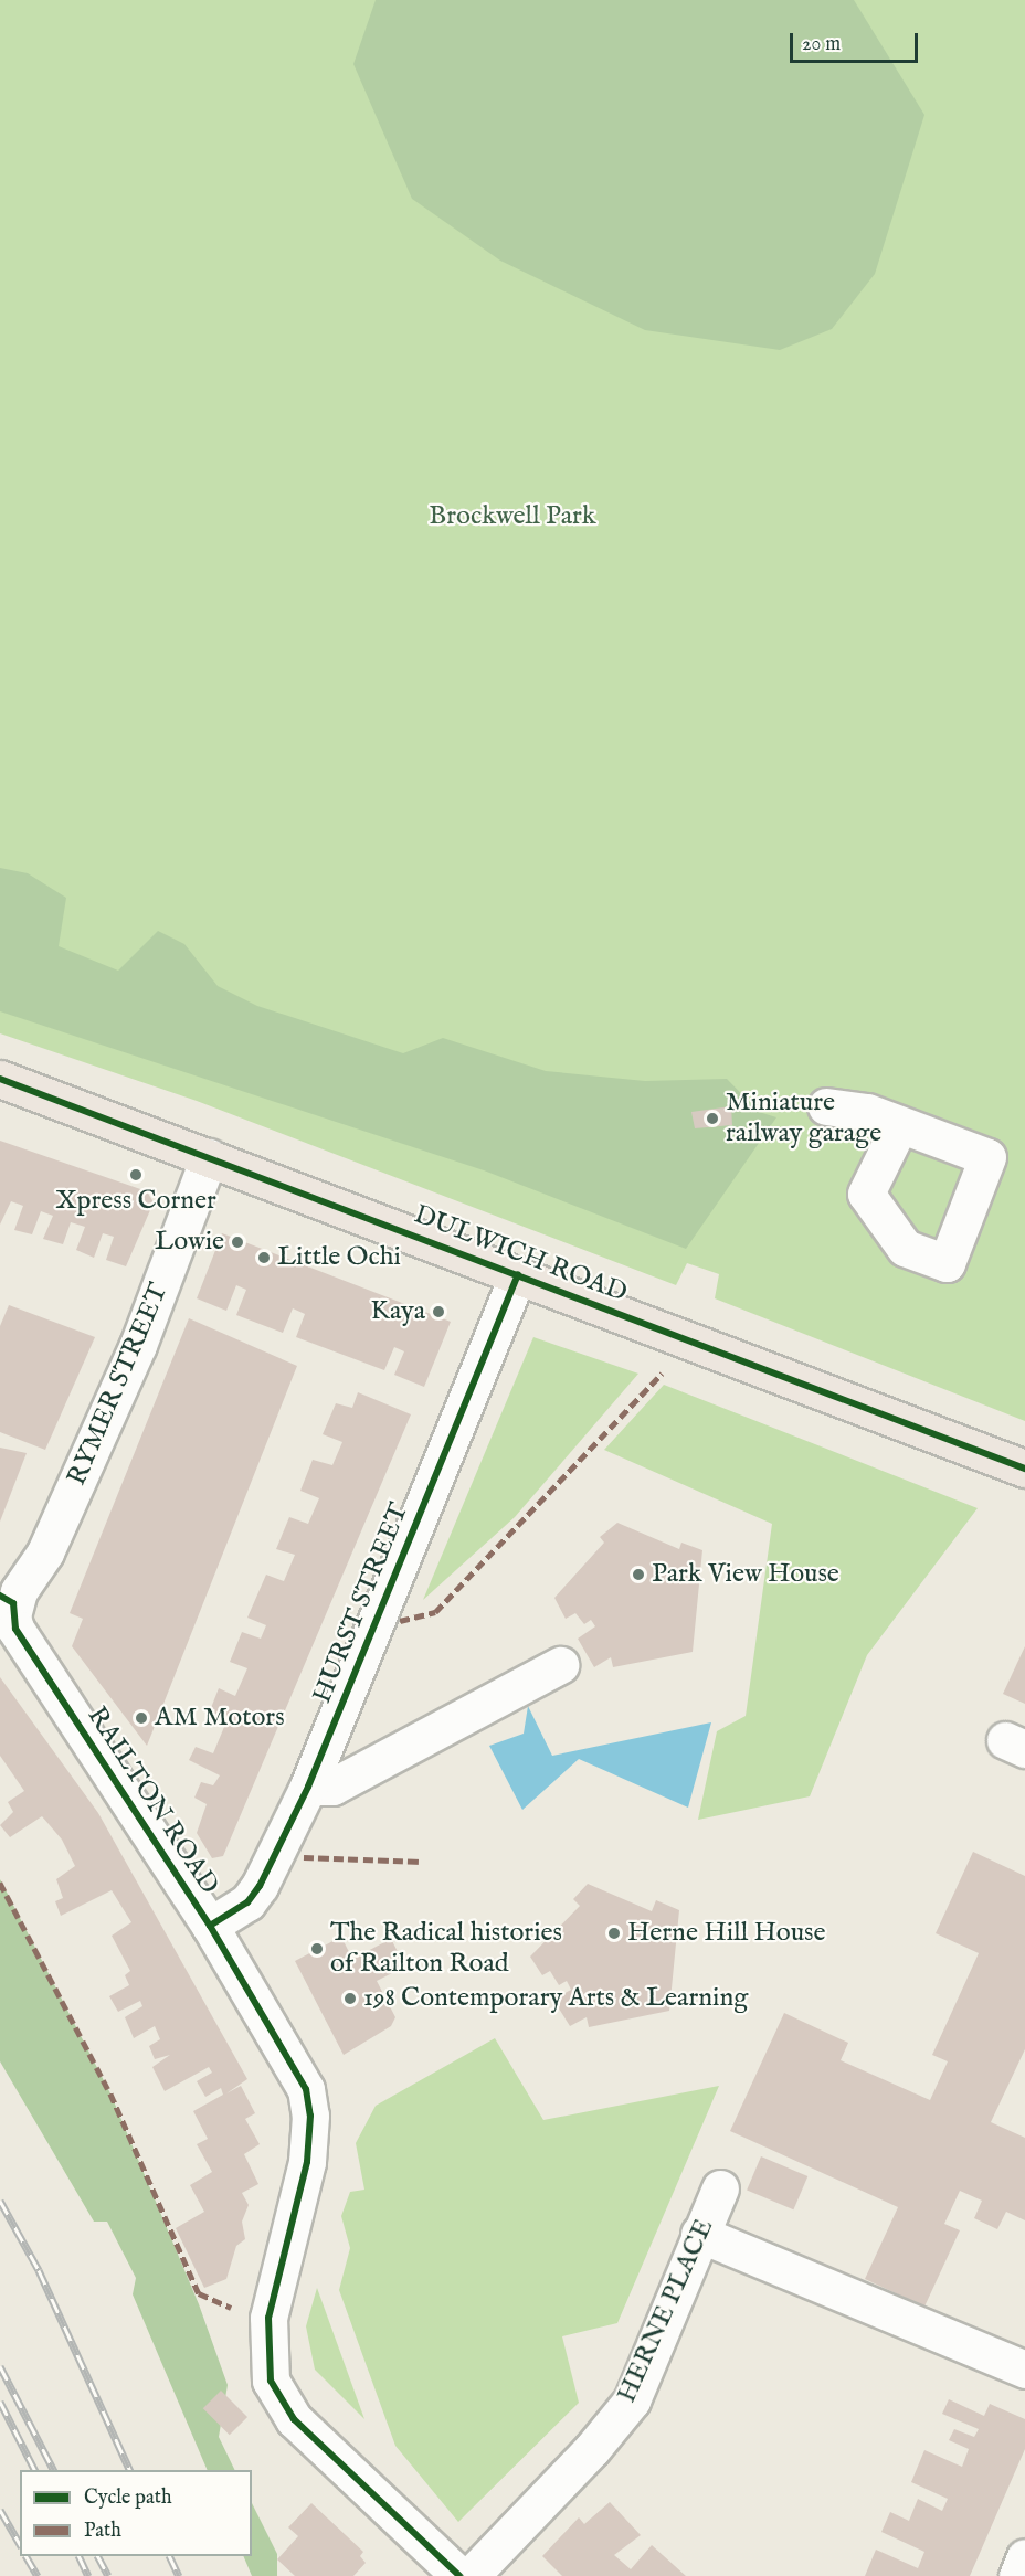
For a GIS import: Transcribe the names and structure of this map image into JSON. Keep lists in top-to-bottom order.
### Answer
{
  "streets": {
    "main road": ["DULWICH ROAD"],
    "street": [
      "RYMER STREET",
      "HURST STREET",
      "RAILTON ROAD",
      "HERNE PLACE"
    ]
  },
  "crossings": [
    ["DULWICH ROAD", "RYMER STREET"],
    ["DULWICH ROAD", "HURST STREET"],
    ["RYMER STREET", "RAILTON ROAD"],
    ["HURST STREET", "RAILTON ROAD"]
  ],
  "parks": ["Brockwell Park"],
  "places": [
    "Miniature railway garage",
    "Xpress Corner",
    "Lowie",
    "Little Ochi",
    "Kaya",
    "Park View House",
    "AM Motors",
    "Herne Hill House",
    "The Radical histories of Railton Road",
    "198 Contemporary Arts & Learning"
  ],
  "legend": ["Cycle path", "Path"],
  "scale_bar": "20 m"
}
